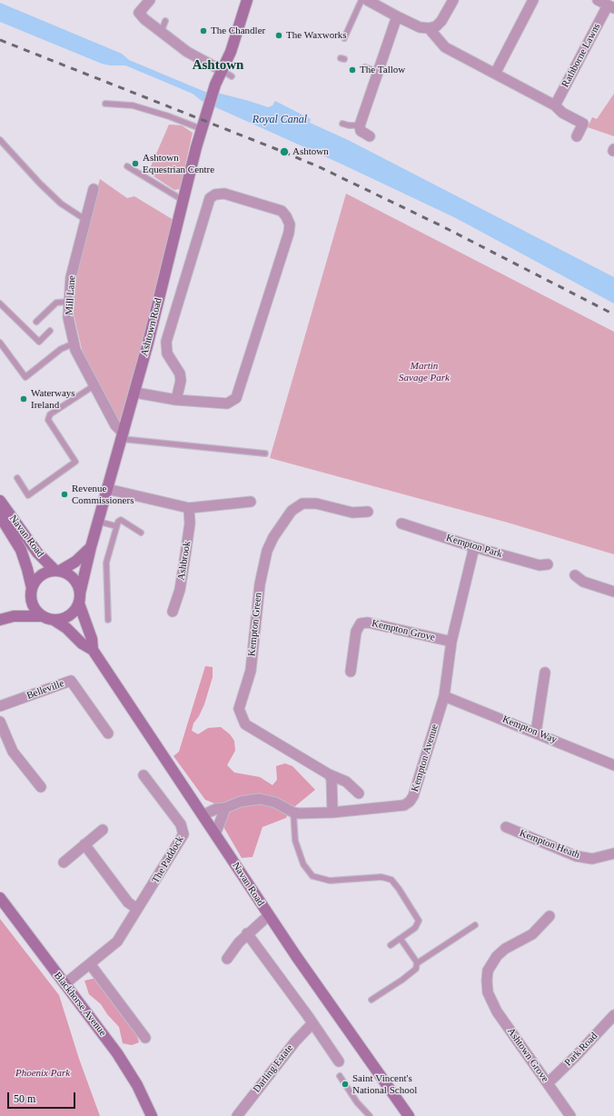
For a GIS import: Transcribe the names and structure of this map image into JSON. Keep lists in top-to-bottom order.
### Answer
{
  "streets": {
    "main road": ["Ashtown Road", "Navan Road", "Blackhorse Avenue"],
    "street": [
      "Rathborne Lawns",
      "Mill Lane",
      "Kempton Park",
      "Ashbrook",
      "Kempton Green",
      "Kempton Grove",
      "Belleville",
      "Kempton Way",
      "Kempton Avenue",
      "Kempton Heath",
      "The Paddock",
      "Park Road",
      "Ashtown Grove",
      "Darling Estate"
    ]
  },
  "crossings": [
    ["Mill Lane", "Ashtown Road"],
    ["Ashtown Road", "Navan Road"],
    ["Navan Road", "Kempton Avenue"],
    ["Kempton Park", "Kempton Avenue"],
    ["Kempton Grove", "Kempton Avenue"],
    ["Kempton Way", "Kempton Avenue"],
    ["The Paddock", "Blackhorse Avenue"],
    ["Park Road", "Ashtown Grove"]
  ],
  "districts": ["Ashtown"],
  "water": ["Royal Canal"],
  "parks": ["Martin Savage Park", "Phoenix Park"],
  "places": [
    "The Chandler",
    "The Waxworks",
    "The Tallow",
    "Ashtown",
    "Ashtown Equestrian Centre",
    "Waterways Ireland",
    "Revenue Commissioners",
    "Saint Vincent's National School"
  ],
  "scale_bar": "50 m"
}
